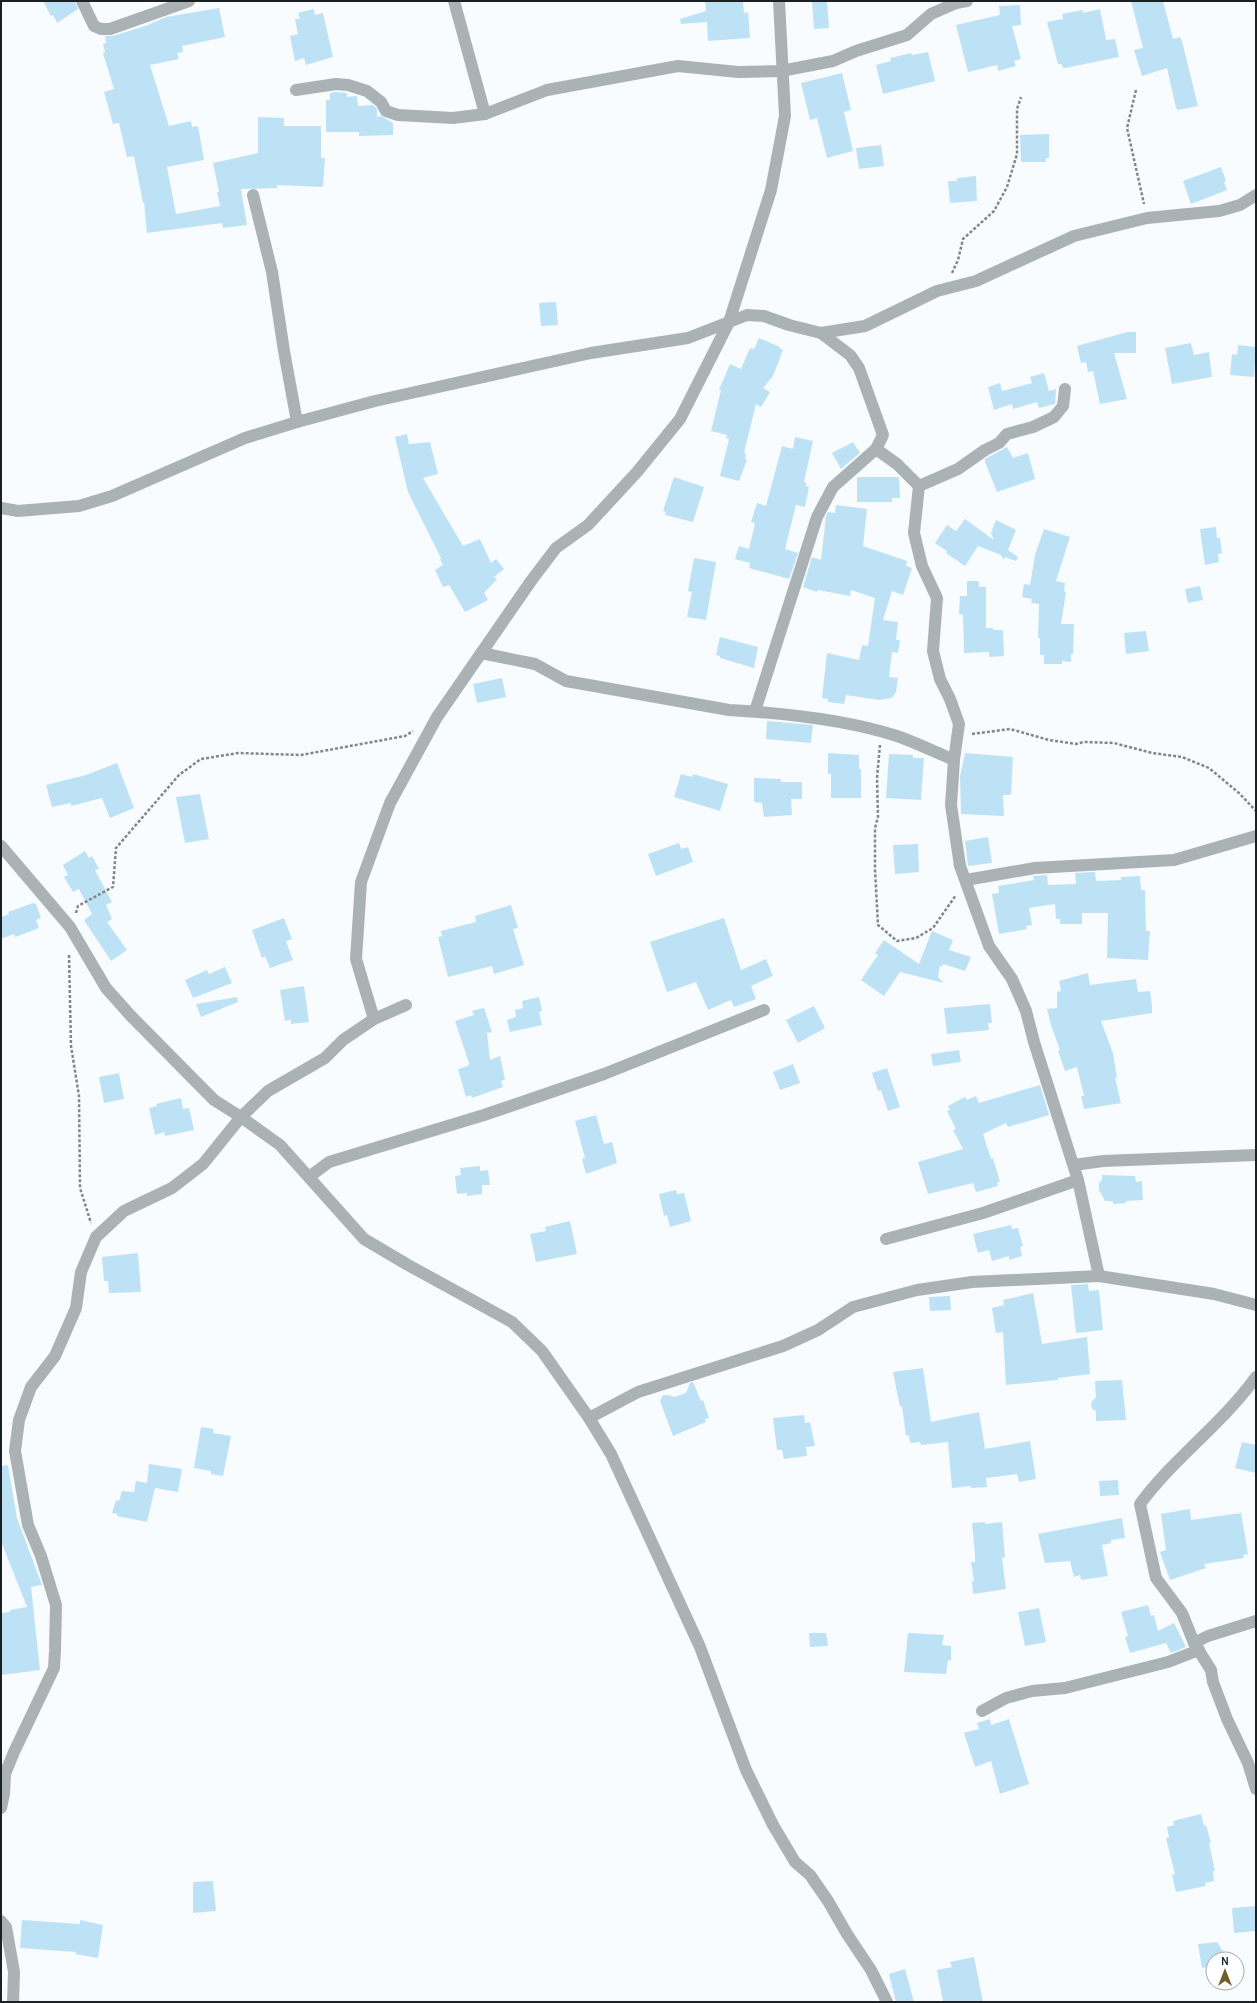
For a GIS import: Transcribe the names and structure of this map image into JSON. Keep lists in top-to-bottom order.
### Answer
{
  "north": "top"
}
